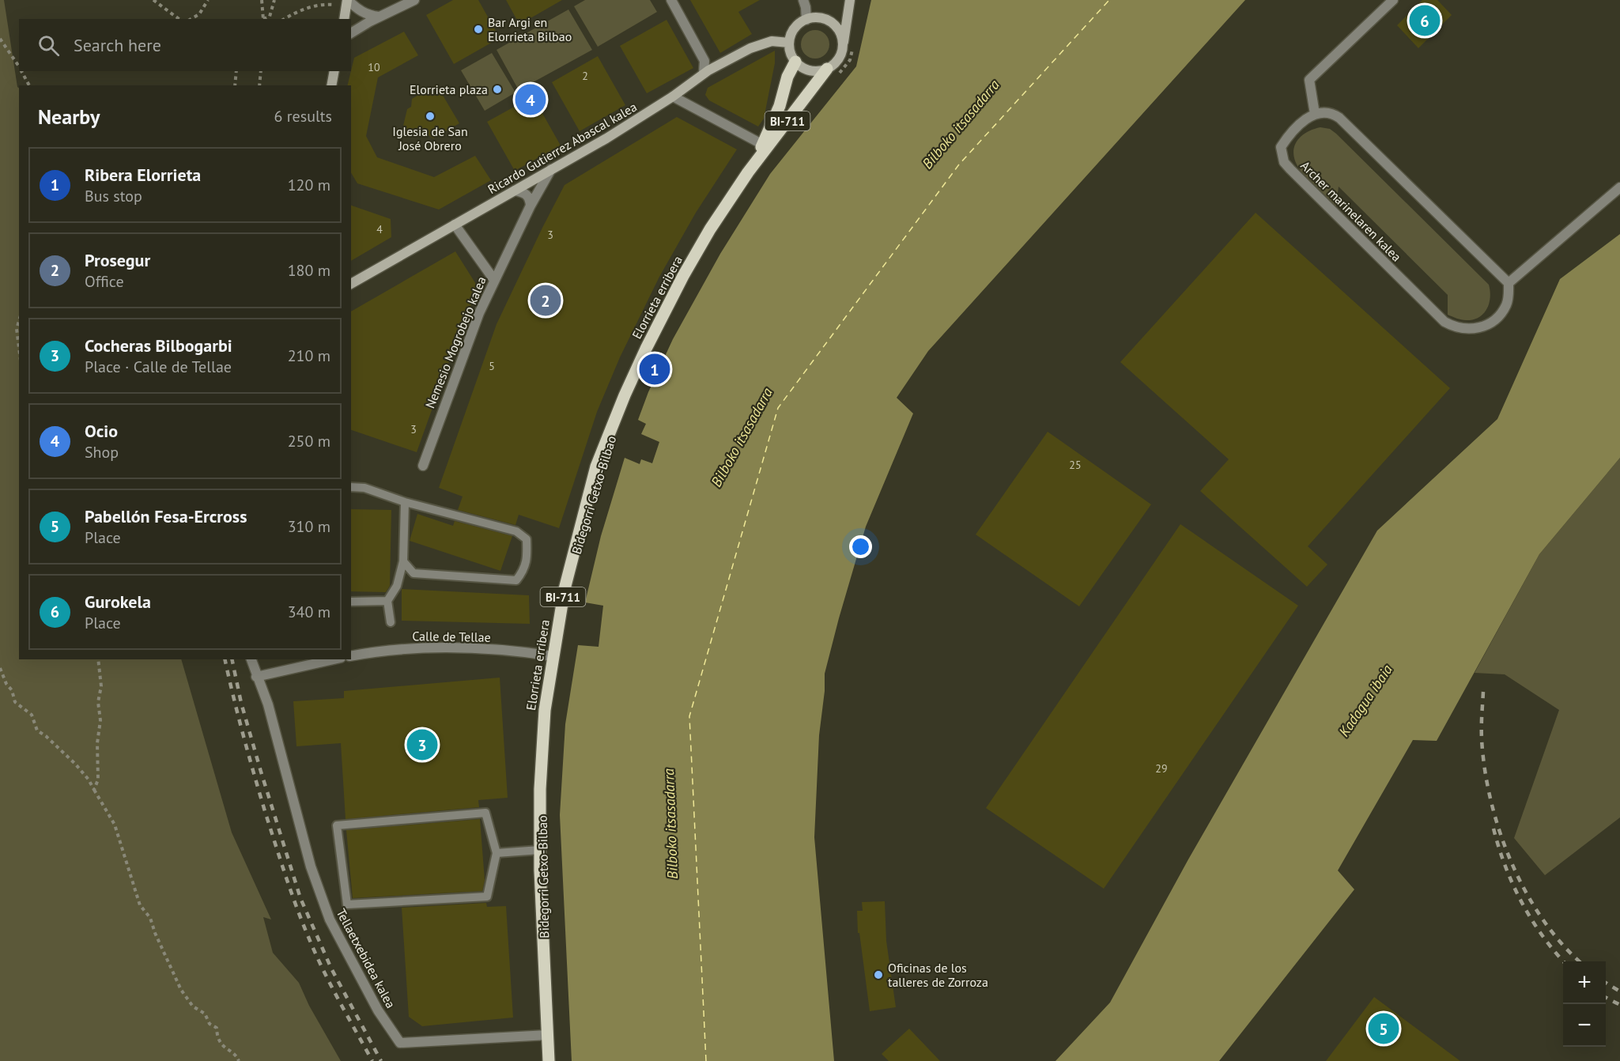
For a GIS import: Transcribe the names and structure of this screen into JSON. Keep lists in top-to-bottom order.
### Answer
{
  "streets": {
    "main road": ["BI-711", "Ricardo Gutierrez Abascal kalea", "Elorrieta erribera"],
    "street": [
      "Archer marinelaren kalea",
      "Nemesio Mogrobejo kalea",
      "Calle de Tellae",
      "Tellaetxebidea kalea"
    ]
  },
  "crossings": [
    ["BI-711", "Ricardo Gutierrez Abascal kalea"],
    ["BI-711", "Elorrieta erribera"],
    ["Ricardo Gutierrez Abascal kalea", "Nemesio Mogrobejo kalea"],
    ["Elorrieta erribera", "Calle de Tellae"],
    ["Elorrieta erribera", "Tellaetxebidea kalea"]
  ],
  "water": ["Bilboko itsasadarra", "Kadagua ibaia"],
  "places": [
    "Bar Argi en Elorrieta Bilbao",
    "Elorrieta plaza",
    "Iglesia de San José Obrero",
    "Oficinas de los talleres de Zorroza"
  ],
  "house_numbers": [
    "10",
    "2",
    "4",
    "3",
    "5",
    "3",
    "25",
    "29"
  ],
  "page": {
    "pins": [
      "6",
      "4",
      "2",
      "1",
      "3",
      "5"
    ],
    "search": "Search here",
    "heading": ["Nearby", "6 results"],
    "list": [
      {
        "mark": "1",
        "name": "Ribera Elorrieta",
        "note": "Bus stop",
        "value": "120 m"
      },
      {
        "mark": "2",
        "name": "Prosegur",
        "note": "Office",
        "value": "180 m"
      },
      {
        "mark": "3",
        "name": "Cocheras Bilbogarbi",
        "note": "Place · Calle de Tellae",
        "value": "210 m"
      },
      {
        "mark": "4",
        "name": "Ocio",
        "note": "Shop",
        "value": "250 m"
      },
      {
        "mark": "5",
        "name": "Pabellón Fesa-Ercross",
        "note": "Place",
        "value": "310 m"
      },
      {
        "mark": "6",
        "name": "Gurokela",
        "note": "Place",
        "value": "340 m"
      }
    ],
    "map_buttons": ["+", "−"]
  }
}
